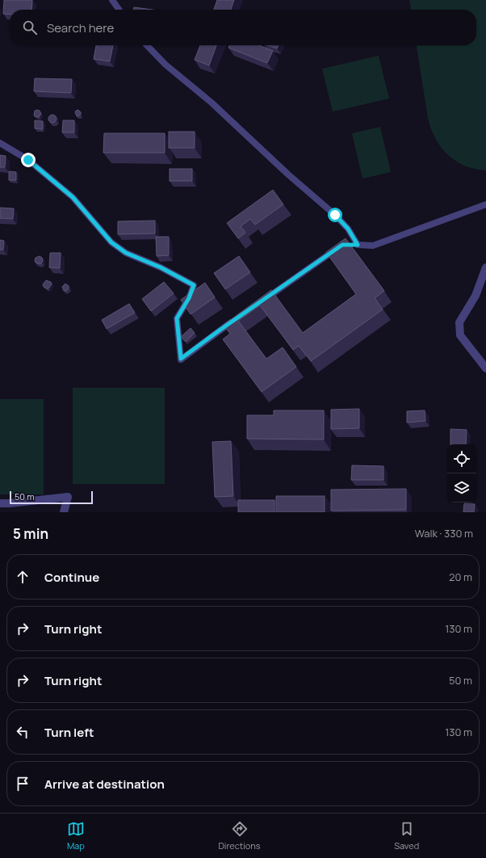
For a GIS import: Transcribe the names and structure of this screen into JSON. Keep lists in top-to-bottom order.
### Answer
{
  "scale_bar": "50 m",
  "page": {
    "search": "Search here",
    "scale": "50 m",
    "heading": ["5 min", "Walk · 330 m"],
    "list": [
      ["Continue", "20 m"],
      ["Turn right", "130 m"],
      ["Turn right", "50 m"],
      ["Turn left", "130 m"],
      "Arrive at destination"
    ],
    "nav": ["Map", "Directions", "Saved"]
  }
}
